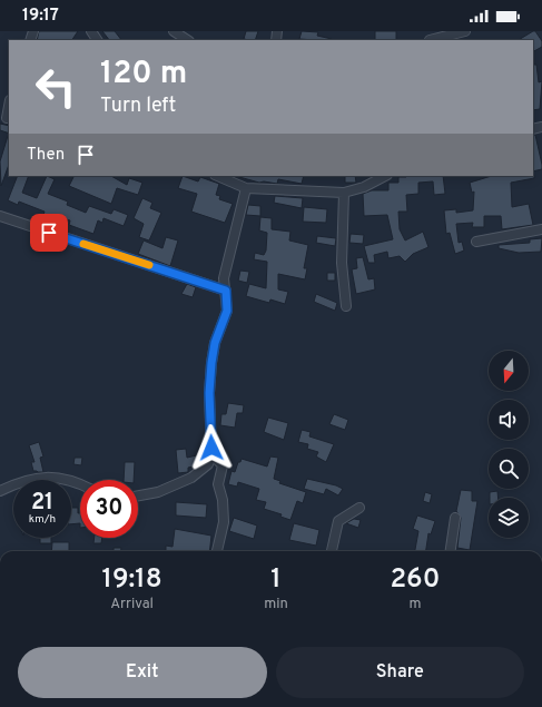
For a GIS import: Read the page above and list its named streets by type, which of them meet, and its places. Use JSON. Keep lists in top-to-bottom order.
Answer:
{
  "north": "bottom",
  "page": {
    "status": "19:17",
    "turn": ["120 m", "Turn left"],
    "then": "Then",
    "speed": "21 km/h",
    "limit": "30",
    "eta": [
      "19:18",
      "Arrival",
      "1",
      "min",
      "260",
      "m"
    ],
    "buttons": ["Exit", "Share"]
  }
}
